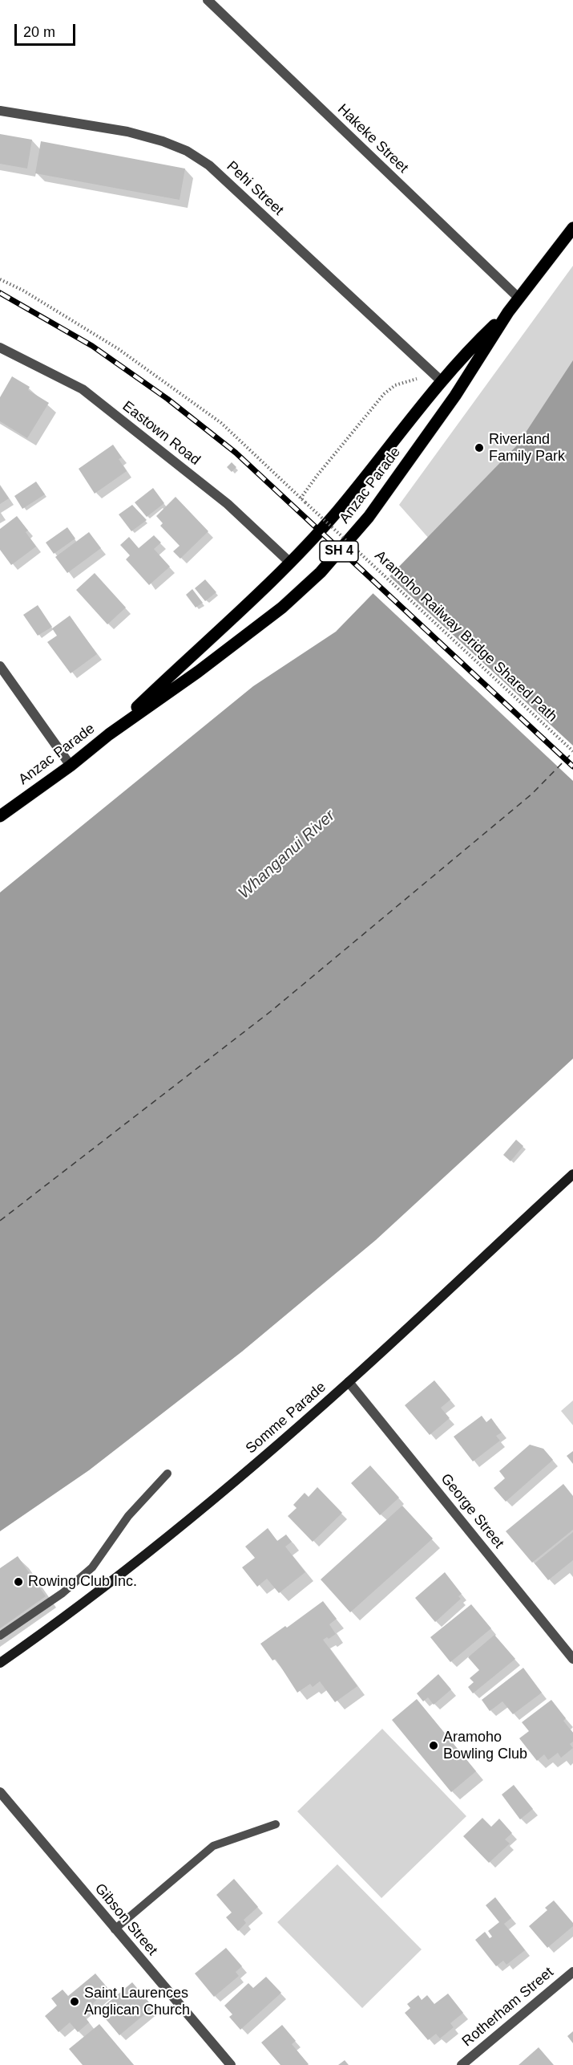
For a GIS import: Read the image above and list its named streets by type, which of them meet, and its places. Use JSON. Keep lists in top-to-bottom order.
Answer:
{
  "streets": {
    "main road": ["Anzac Parade", "SH 4", "Somme Parade"],
    "street": [
      "Hakeke Street",
      "Pehi Street",
      "Eastown Road",
      "George Street",
      "Gibson Street",
      "Rotherham Street"
    ],
    "path": ["Aramoho Railway Bridge Shared Path"]
  },
  "crossings": [
    ["Hakeke Street", "Anzac Parade"],
    ["Pehi Street", "Anzac Parade"],
    ["Eastown Road", "Anzac Parade"],
    ["Somme Parade", "George Street"]
  ],
  "water": ["Whanganui River"],
  "places": [
    "Riverland Family Park",
    "Rowing Club Inc.",
    "Aramoho Bowling Club",
    "Saint Laurences Anglican Church"
  ],
  "scale_bar": "20 m"
}
